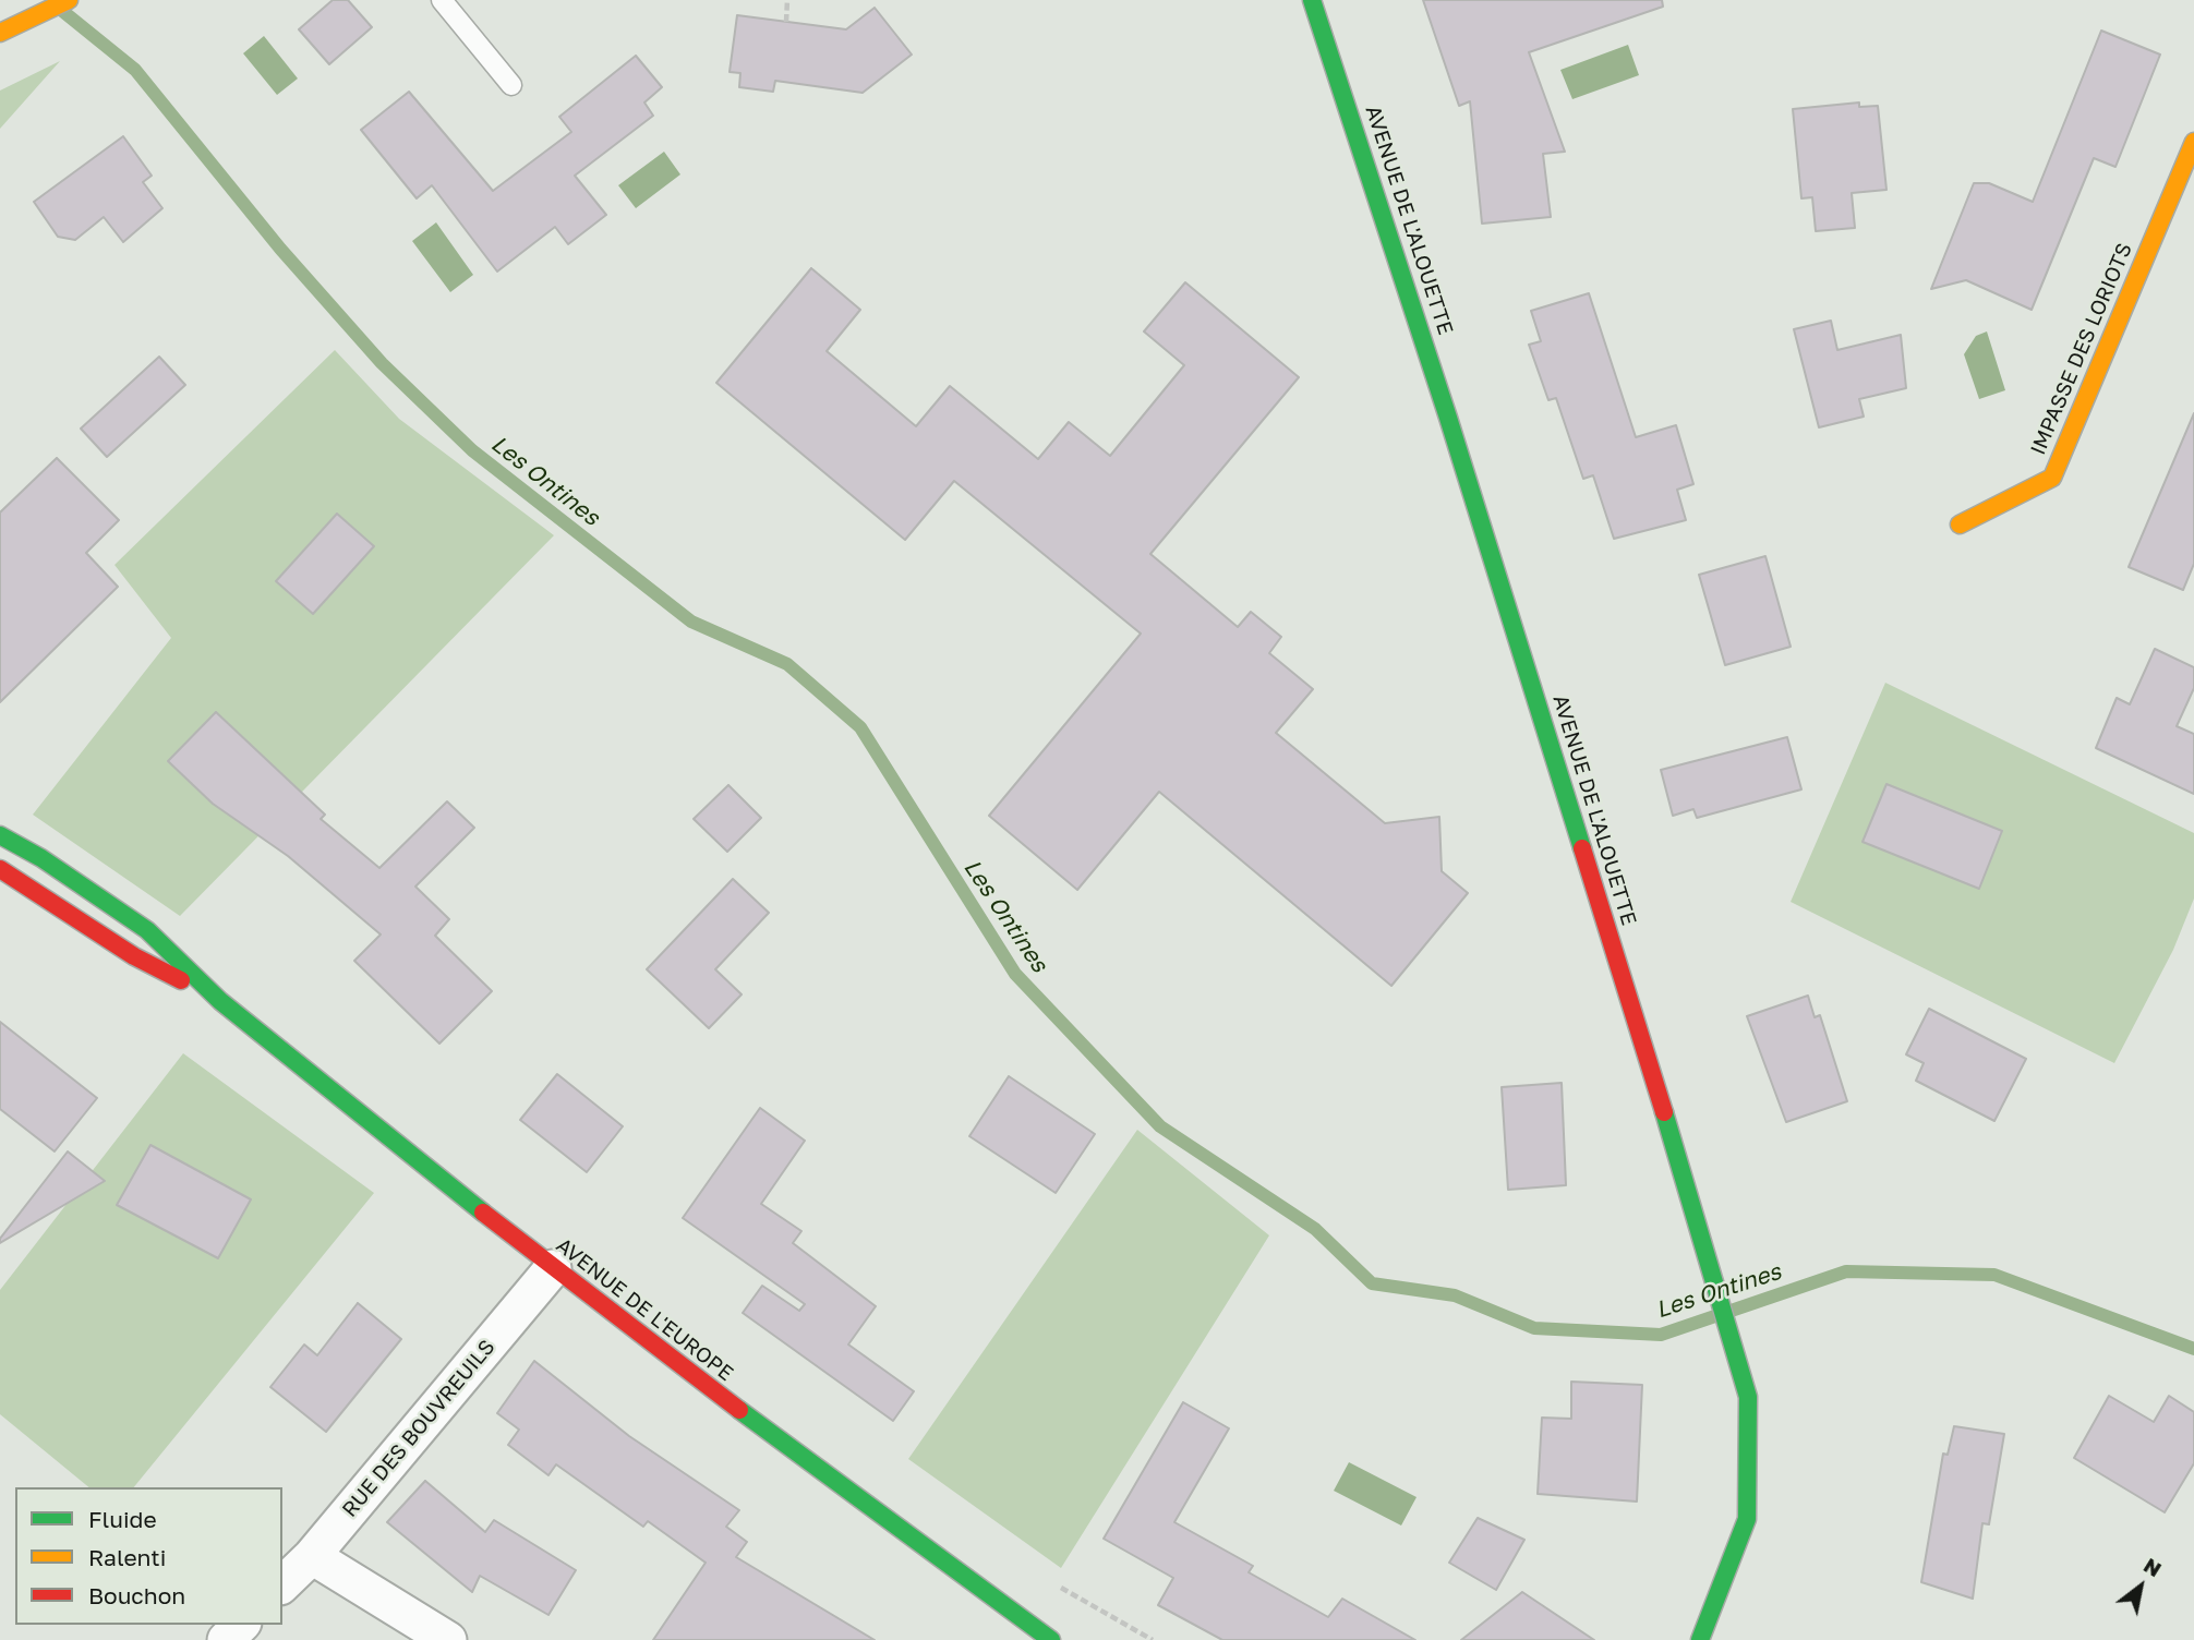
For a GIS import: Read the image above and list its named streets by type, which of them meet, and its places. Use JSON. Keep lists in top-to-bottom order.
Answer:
{
  "streets": {
    "street": [
      "AVENUE DE L'ALOUETTE",
      "IMPASSE DES LORIOTS",
      "AVENUE DE L'EUROPE",
      "RUE DES BOUVREUILS"
    ]
  },
  "crossings": [
    ["AVENUE DE L'EUROPE", "RUE DES BOUVREUILS"]
  ],
  "water": ["Les Ontines"],
  "legend": ["Fluide", "Ralenti", "Bouchon"],
  "north": "top right"
}
